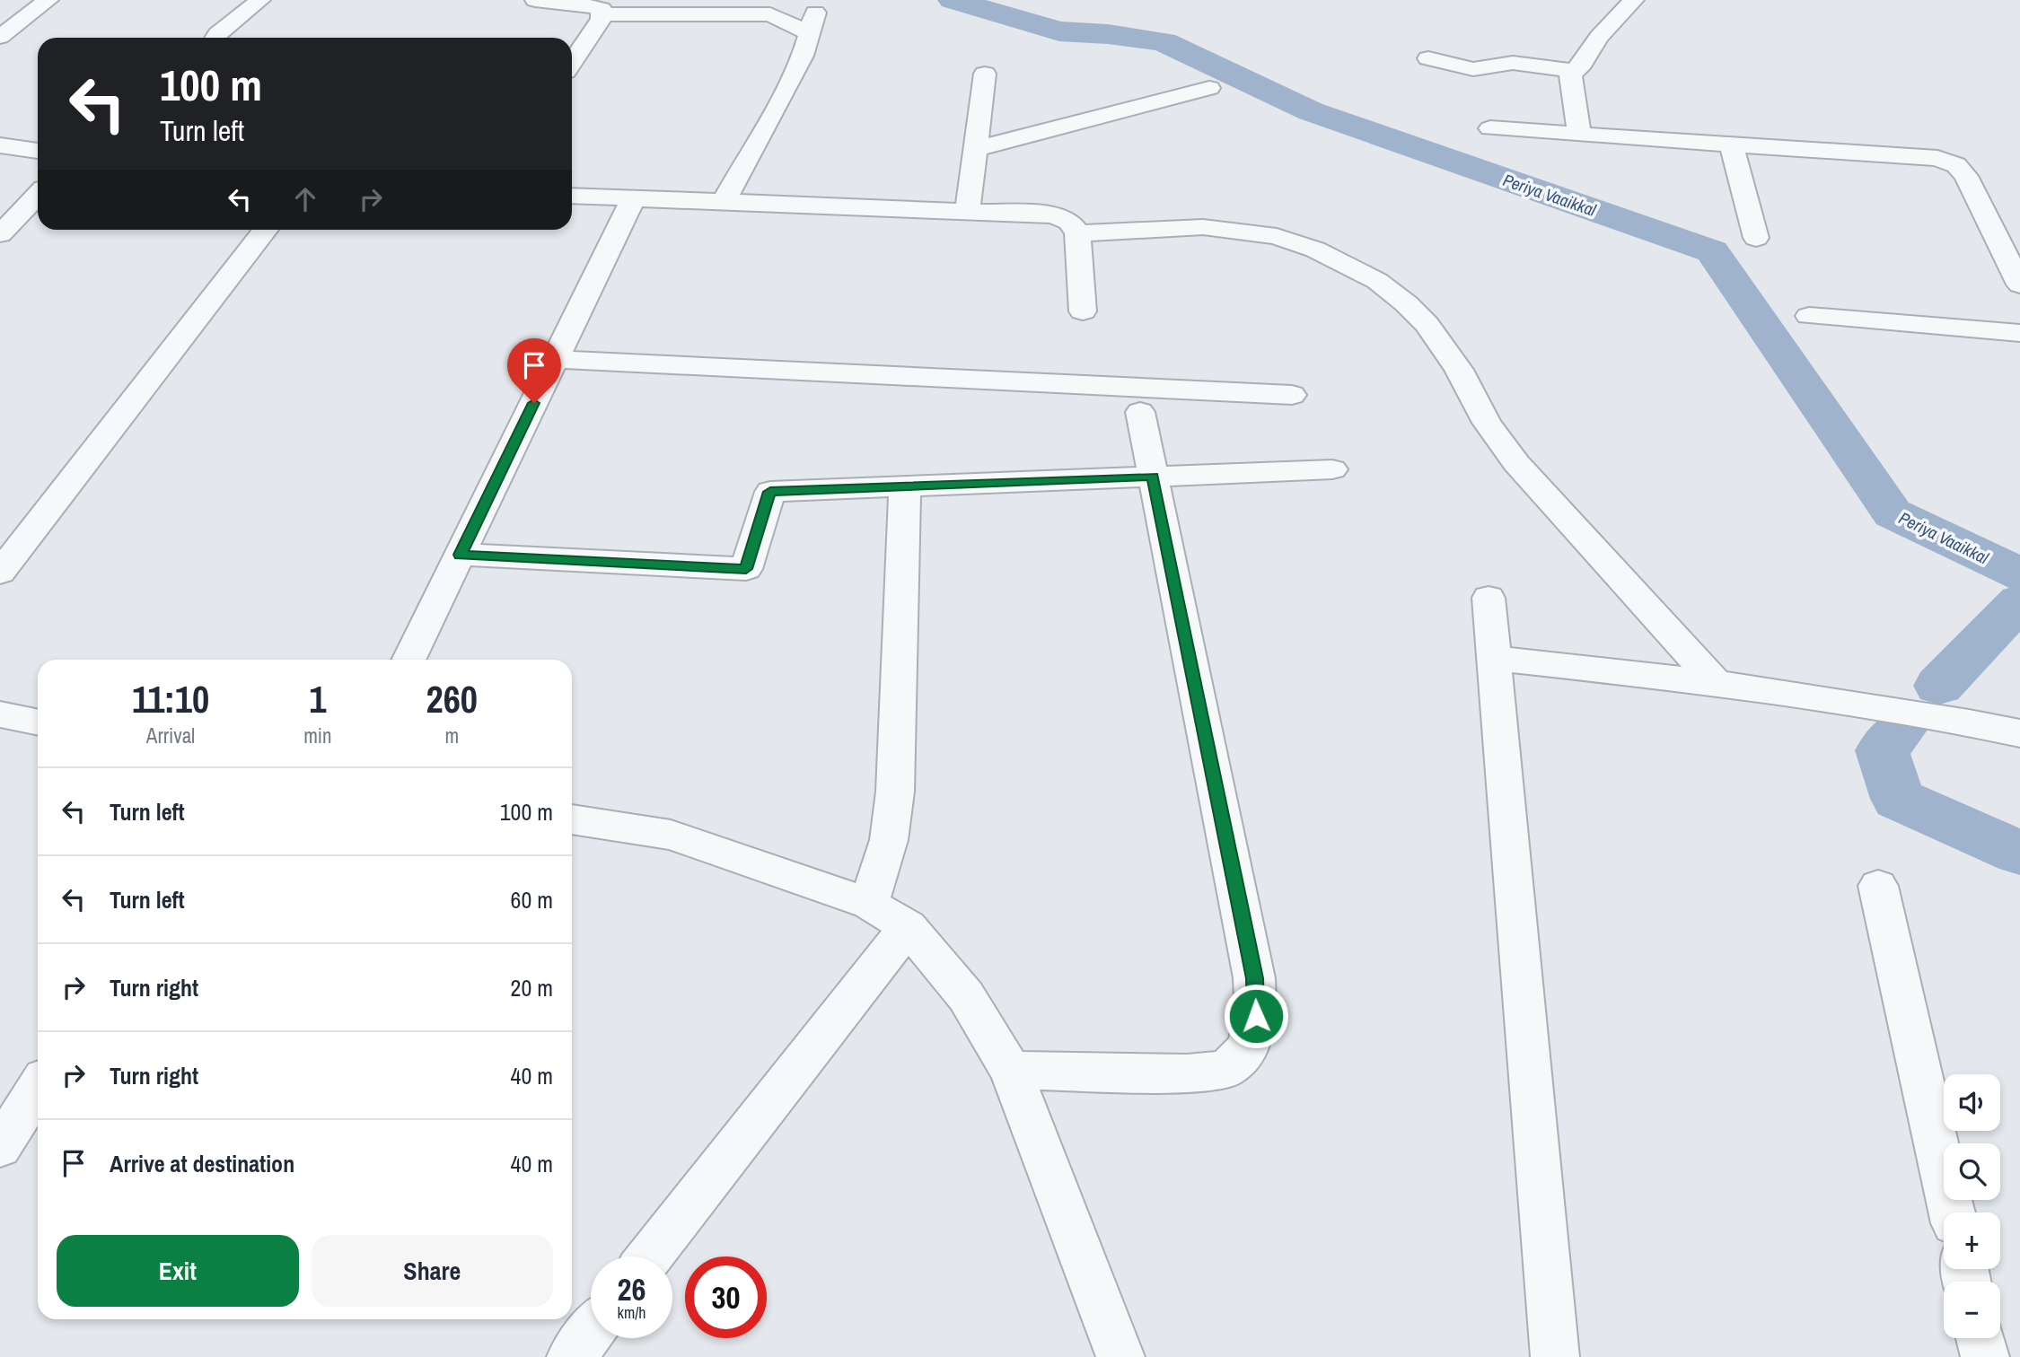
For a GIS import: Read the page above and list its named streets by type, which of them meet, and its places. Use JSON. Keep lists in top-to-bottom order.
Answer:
{
  "water": ["Periya Vaaikkal"],
  "page": {
    "turn": ["100 m", "Turn left"],
    "eta": [
      "11:10",
      "Arrival",
      "1",
      "min",
      "260",
      "m"
    ],
    "list": [
      {
        "name": "Turn left",
        "value": "100 m"
      },
      {
        "name": "Turn left",
        "value": "60 m"
      },
      {
        "name": "Turn right",
        "value": "20 m"
      },
      {
        "name": "Turn right",
        "value": "40 m"
      },
      {
        "name": "Arrive at destination",
        "value": "40 m"
      }
    ],
    "map_buttons": ["+", "−"],
    "buttons": ["Exit", "Share"],
    "speed": "26 km/h",
    "limit": "30"
  }
}
